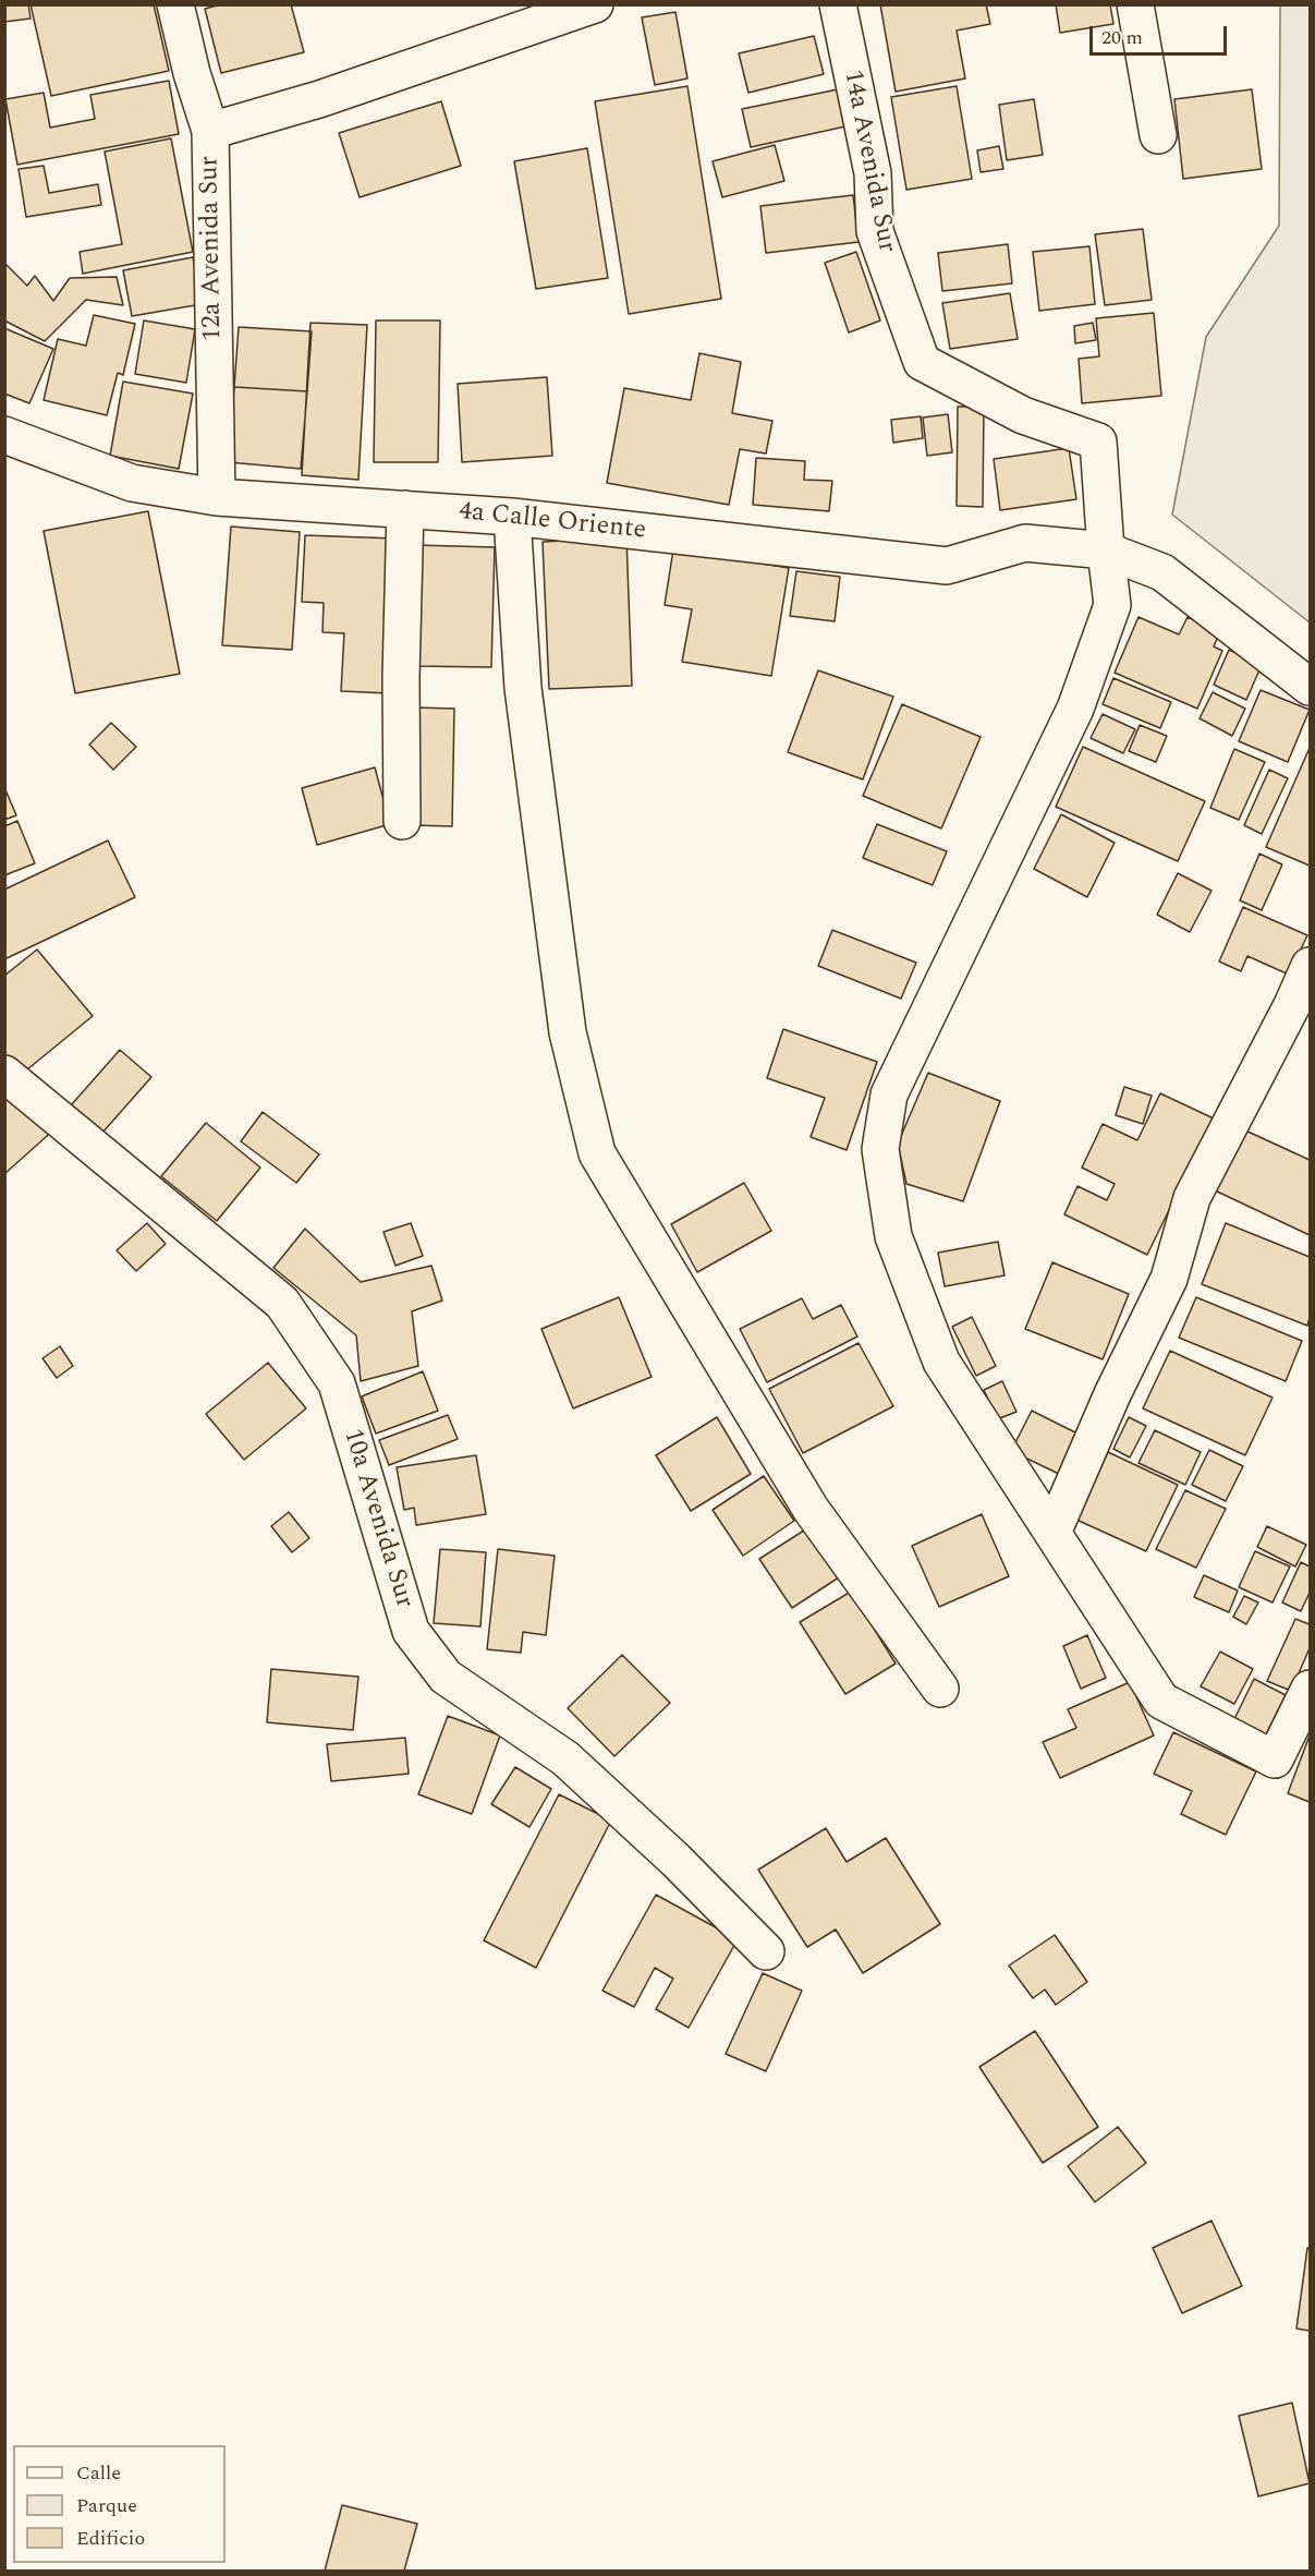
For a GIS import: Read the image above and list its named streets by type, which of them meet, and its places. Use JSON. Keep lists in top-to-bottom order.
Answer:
{
  "streets": {
    "street": [
      "14a Avenida Sur",
      "12a Avenida Sur",
      "4a Calle Oriente",
      "10a Avenida Sur"
    ]
  },
  "crossings": [
    ["14a Avenida Sur", "4a Calle Oriente"],
    ["12a Avenida Sur", "4a Calle Oriente"]
  ],
  "legend": ["Calle", "Parque", "Edificio"],
  "scale_bar": "20 m"
}
